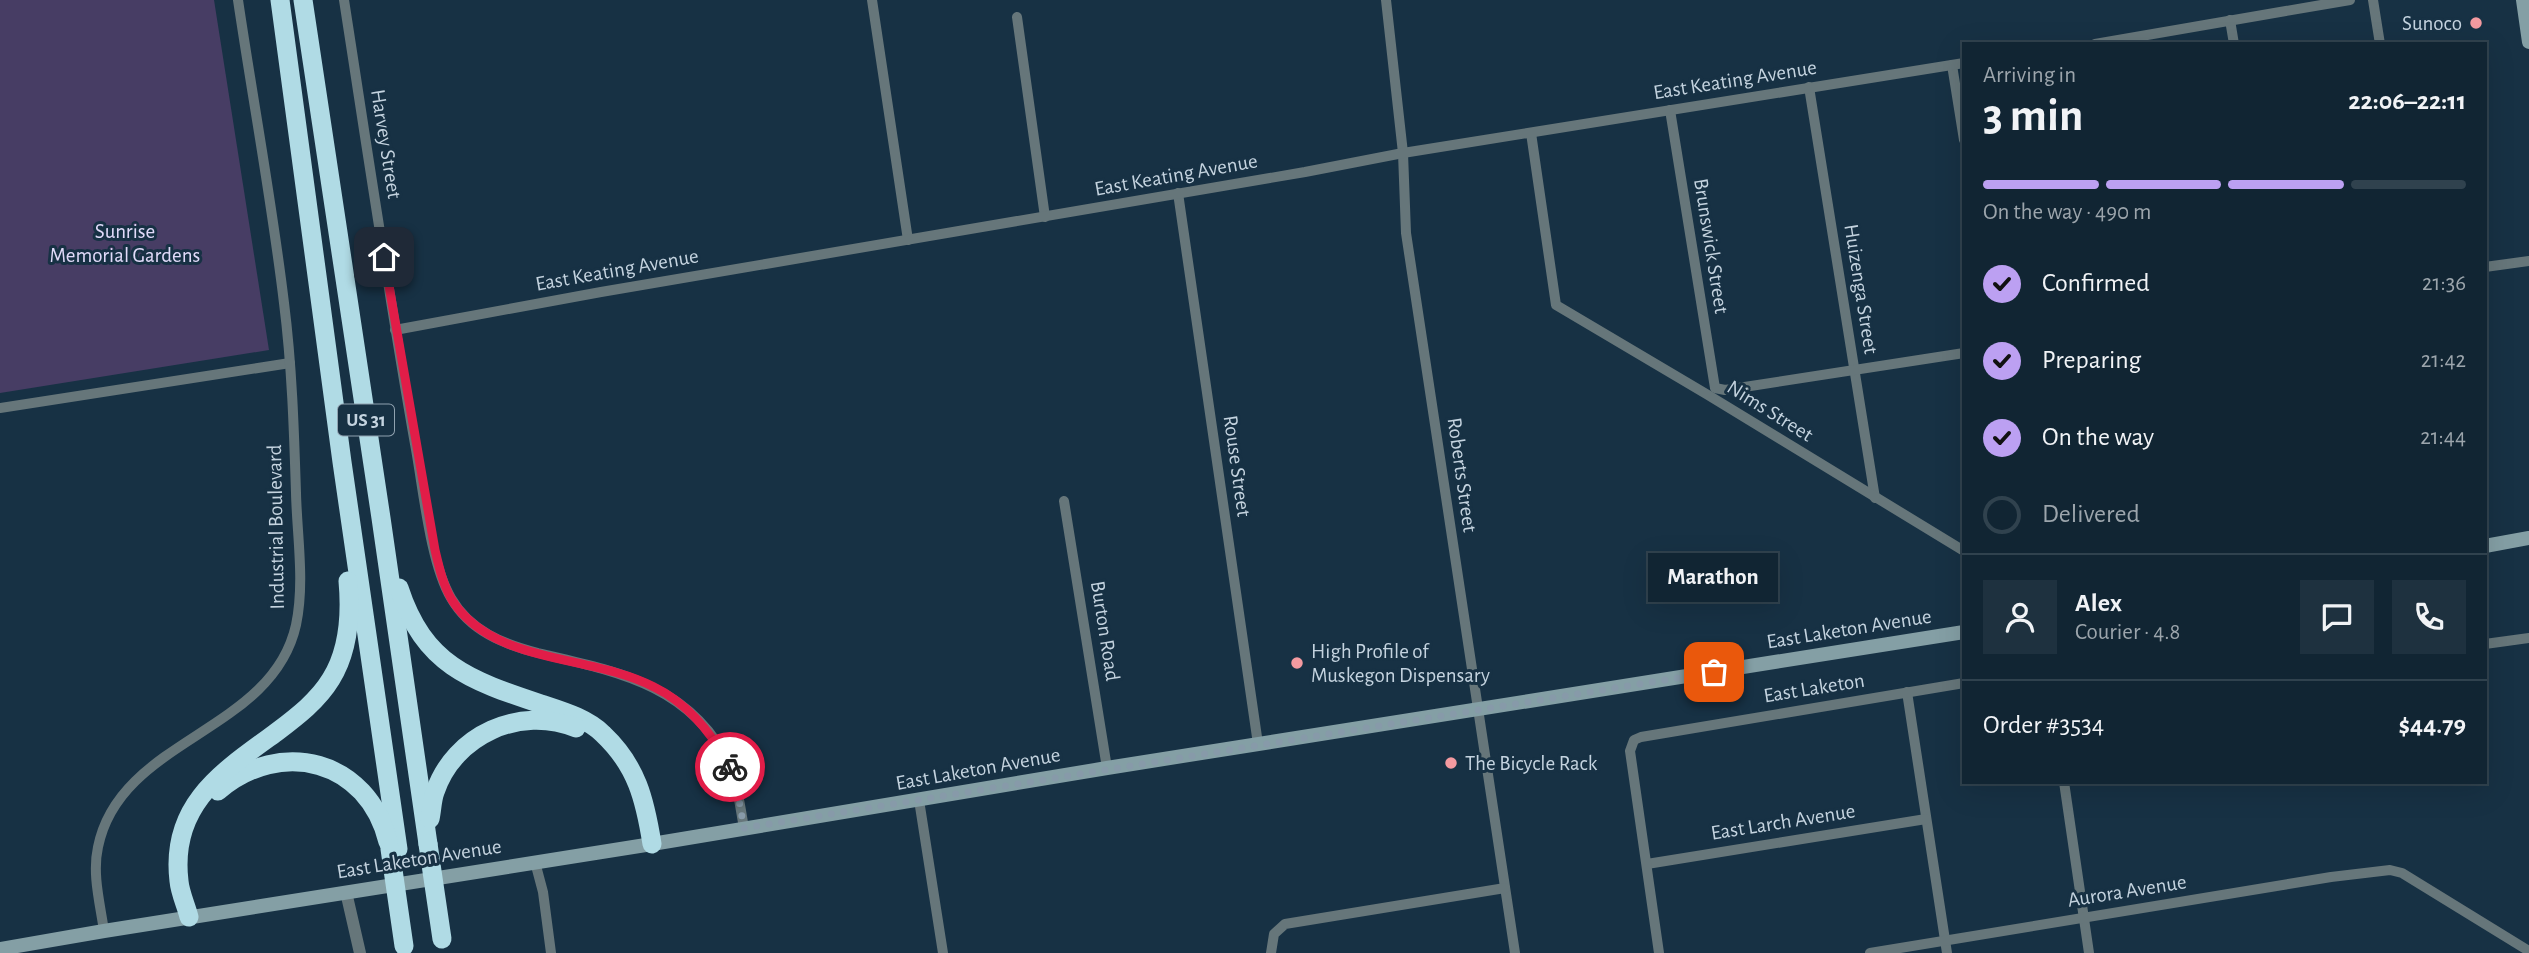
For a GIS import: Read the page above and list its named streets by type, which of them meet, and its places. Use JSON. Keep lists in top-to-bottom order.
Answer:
{
  "streets": {
    "highway": ["US 31"],
    "main road": ["East Laketon Avenue"],
    "street": [
      "East Keating Avenue",
      "Harvey Street",
      "Brunswick Street",
      "Huizenga Street",
      "Nims Street",
      "Rouse Street",
      "Roberts Street",
      "Industrial Boulevard",
      "Burton Road",
      "East Laketon",
      "East Larch Avenue",
      "Aurora Avenue"
    ]
  },
  "crossings": [
    ["East Keating Avenue", "Harvey Street"],
    ["East Keating Avenue", "Brunswick Street"],
    ["East Keating Avenue", "Huizenga Street"],
    ["East Keating Avenue", "Nims Street"],
    ["East Keating Avenue", "Rouse Street"],
    ["East Keating Avenue", "Roberts Street"],
    ["Harvey Street", "East Laketon Avenue"],
    ["Brunswick Street", "Huizenga Street"],
    ["Huizenga Street", "Nims Street"],
    ["Rouse Street", "East Laketon Avenue"],
    ["Roberts Street", "East Laketon Avenue"],
    ["Industrial Boulevard", "East Laketon Avenue"],
    ["East Laketon Avenue", "Burton Road"],
    ["East Laketon", "East Larch Avenue"]
  ],
  "parks": ["Sunrise Memorial Gardens"],
  "places": [
    "Sunoco",
    "High Profile of Muskegon Dispensary",
    "Marathon",
    "The Bicycle Rack"
  ],
  "page": {
    "heading": ["3 min", "Arriving in", "22:06–22:11"],
    "panel": [
      "Alex",
      "Courier · 4.8",
      "Order #3534",
      "$44.79"
    ],
    "bar": "On the way · 490 m",
    "list": [
      ["Confirmed", "21:36"],
      ["Preparing", "21:42"],
      ["On the way", "21:44"],
      "Delivered"
    ],
    "bubble": "Marathon"
  }
}
